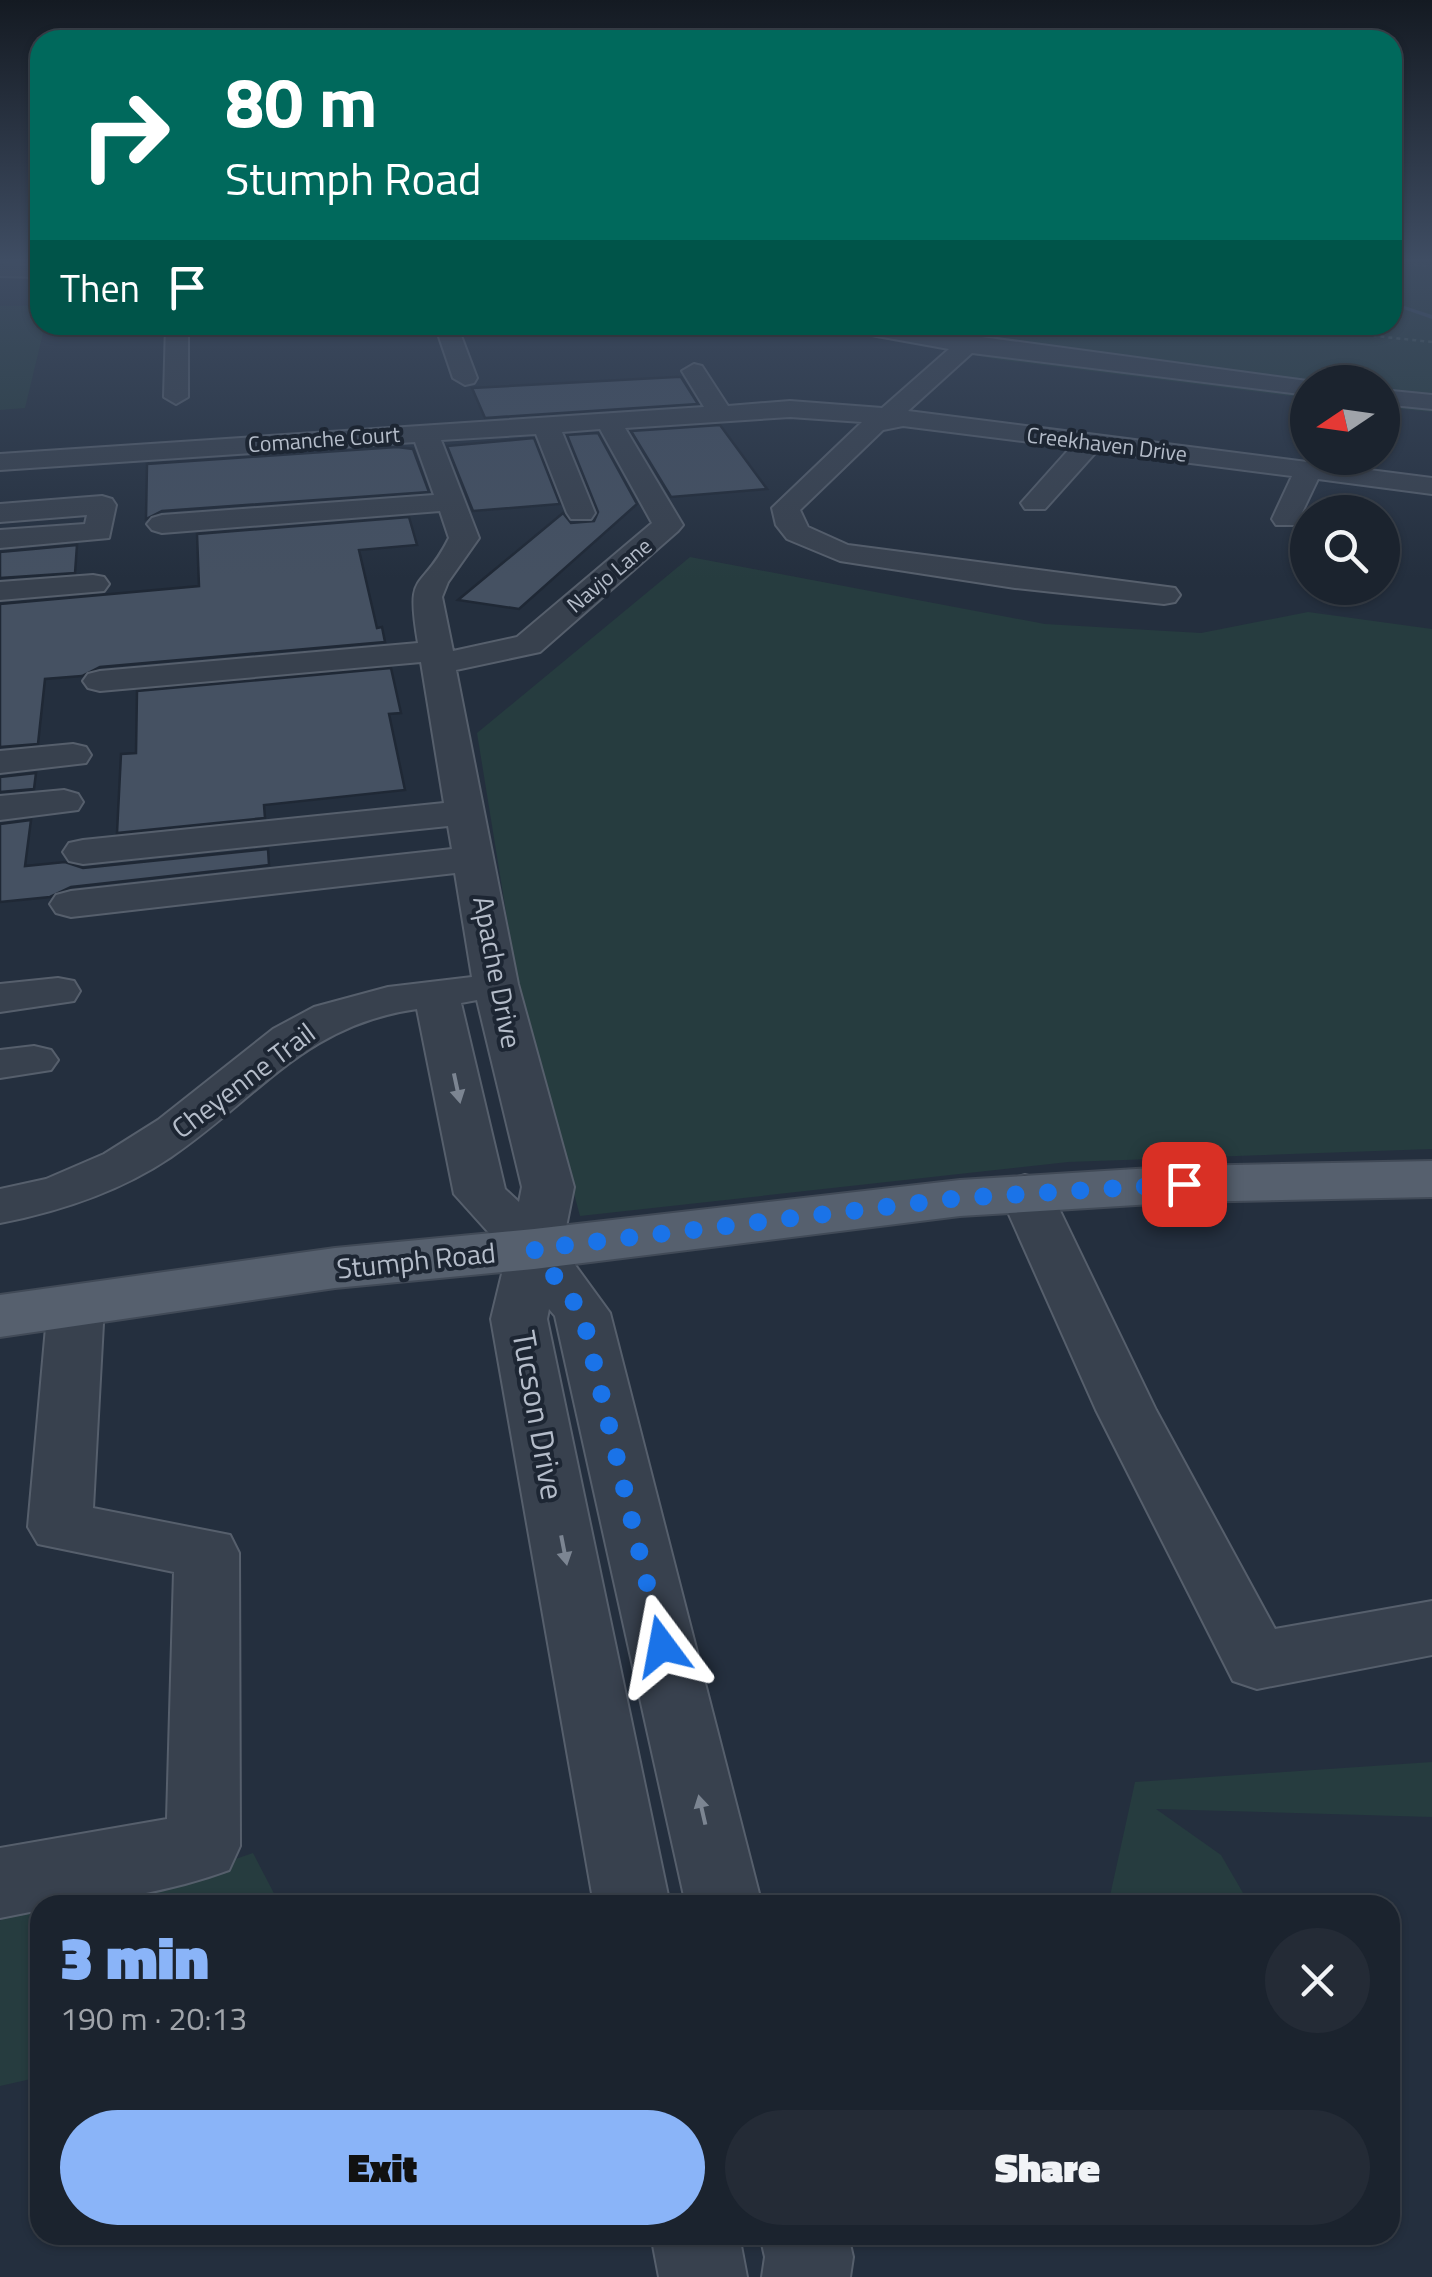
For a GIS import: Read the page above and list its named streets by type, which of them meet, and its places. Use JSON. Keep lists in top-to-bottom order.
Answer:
{
  "streets": {
    "main road": ["Stumph Road"],
    "street": [
      "Comanche Court",
      "Creekhaven Drive",
      "Navjo Lane",
      "Apache Drive",
      "Cheyenne Trail",
      "Tucson Drive"
    ]
  },
  "crossings": [
    ["Comanche Court", "Creekhaven Drive"],
    ["Comanche Court", "Navjo Lane"],
    ["Comanche Court", "Apache Drive"],
    ["Navjo Lane", "Apache Drive"],
    ["Apache Drive", "Cheyenne Trail"],
    ["Apache Drive", "Stumph Road"],
    ["Apache Drive", "Tucson Drive"],
    ["Stumph Road", "Tucson Drive"]
  ],
  "north": "left",
  "page": {
    "turn": ["80 m", "Stumph Road"],
    "then": "Then",
    "heading": ["3 min", "190 m · 20:13"],
    "buttons": ["Exit", "Share"]
  }
}
